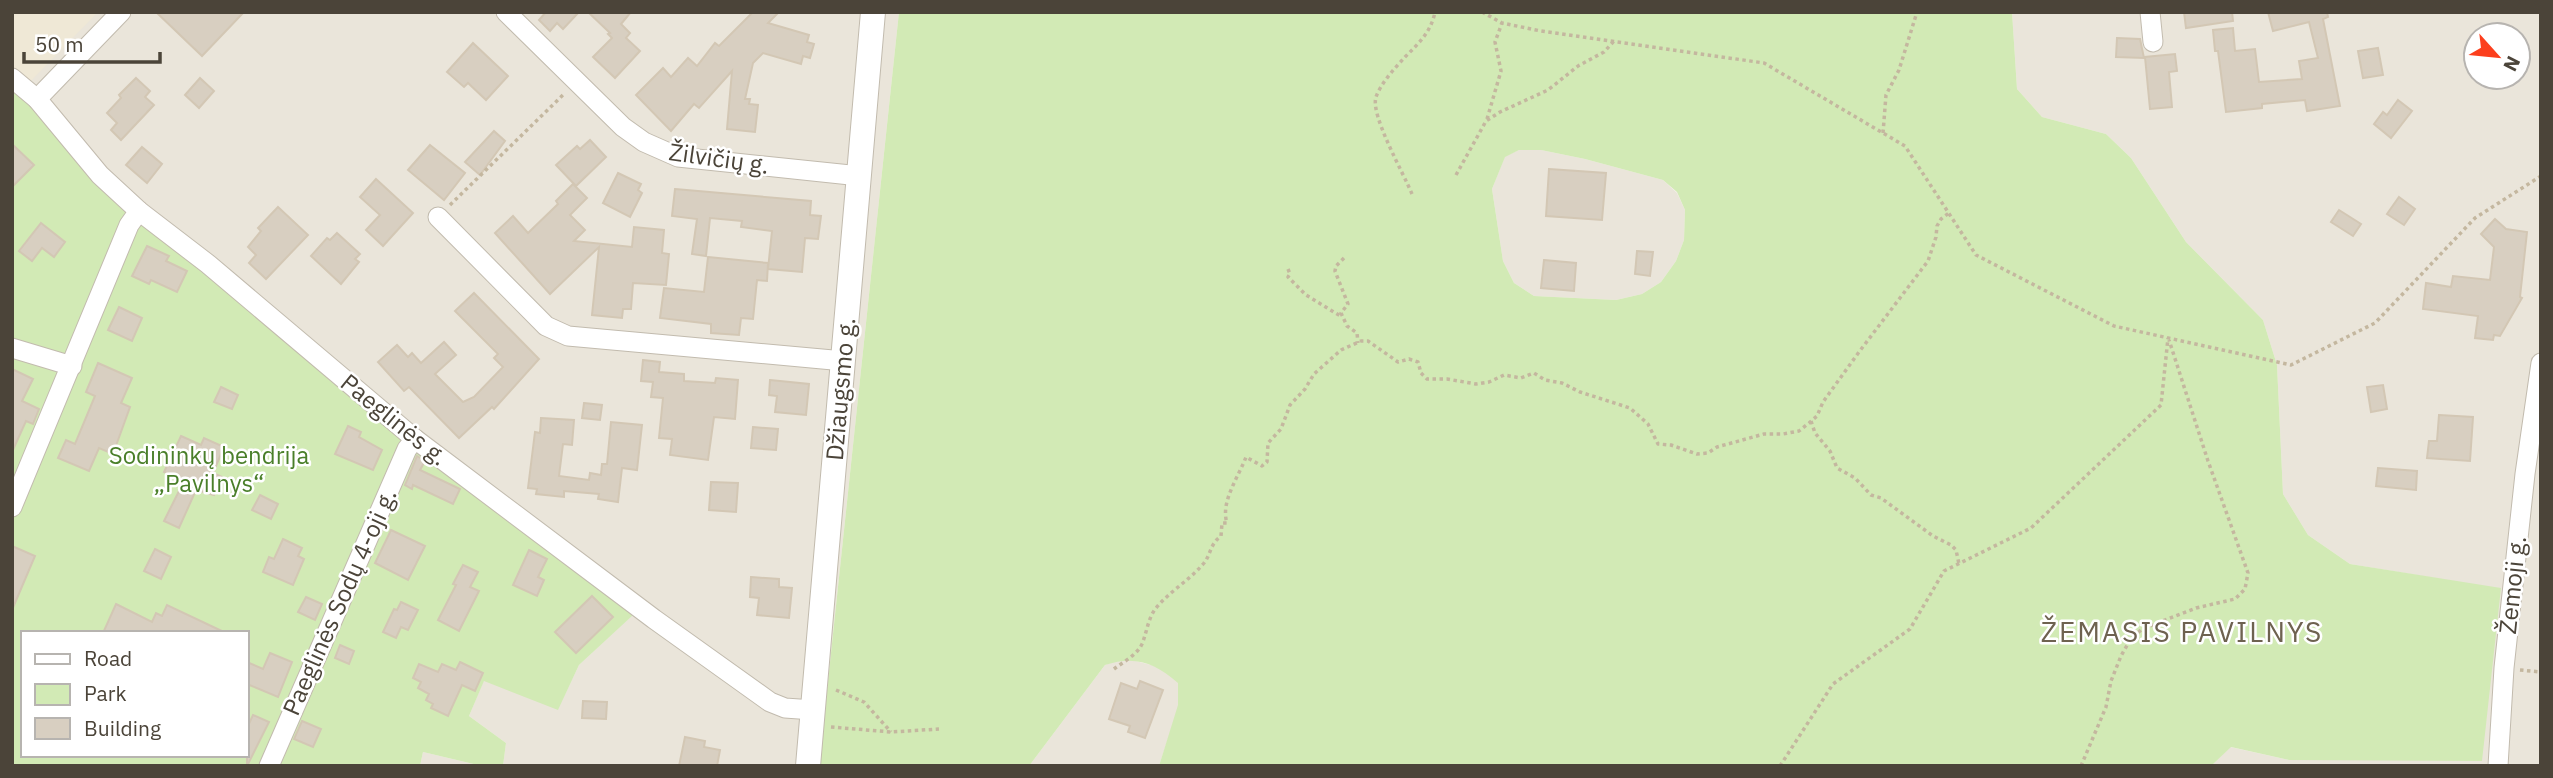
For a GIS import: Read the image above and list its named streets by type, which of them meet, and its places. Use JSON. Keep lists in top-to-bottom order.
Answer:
{
  "streets": {
    "street": [
      "Žilvičių g.",
      "Džiaugsmo g.",
      "Paeglinės g.",
      "Žemoji g.",
      "Paeglinės Sodų 4-oji g."
    ]
  },
  "crossings": [
    ["Žilvičių g.", "Džiaugsmo g."],
    ["Džiaugsmo g.", "Paeglinės g."],
    ["Paeglinės g.", "Paeglinės Sodų 4-oji g."]
  ],
  "districts": ["ŽEMASIS PAVILNYS"],
  "parks": ["Sodininkų bendrija „Pavilnys“"],
  "legend": ["Road", "Park", "Building"],
  "scale_bar": "50 m",
  "north": "bottom right"
}
